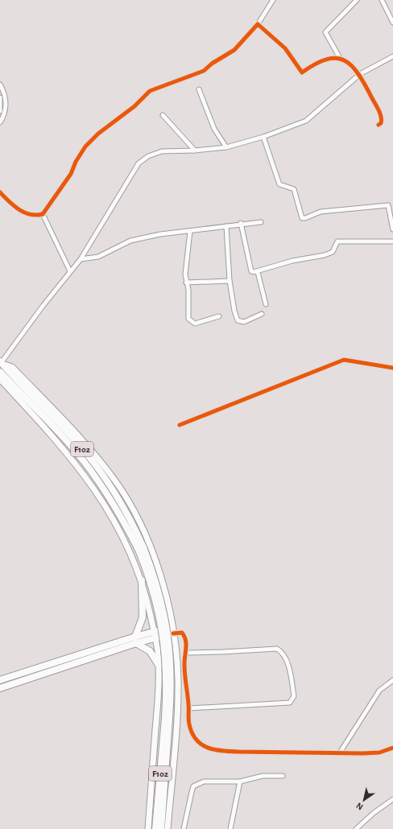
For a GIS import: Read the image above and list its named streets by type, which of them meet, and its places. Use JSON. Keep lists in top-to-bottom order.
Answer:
{
  "streets": {
    "highway": ["F102"]
  },
  "north": "bottom left"
}
